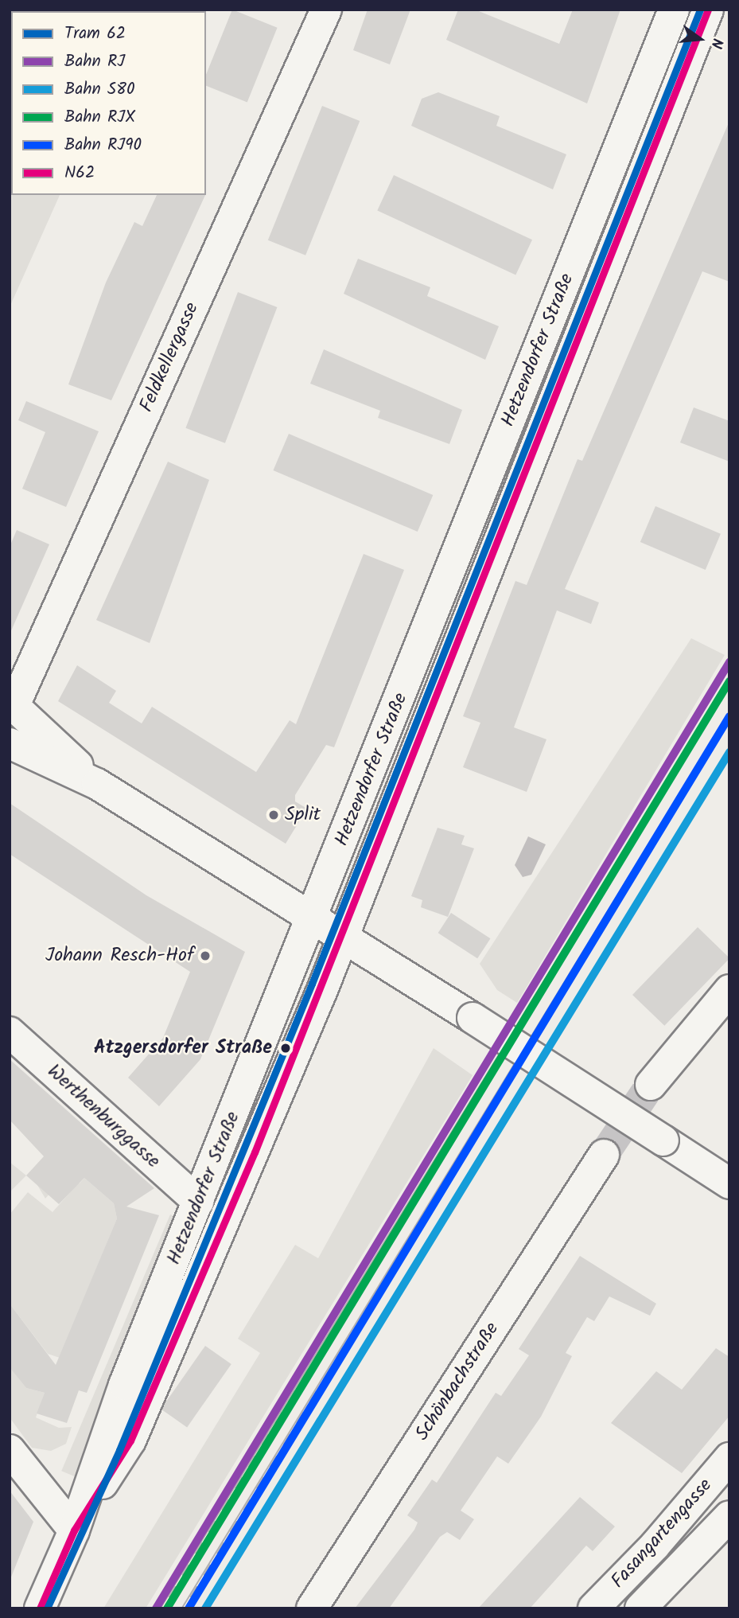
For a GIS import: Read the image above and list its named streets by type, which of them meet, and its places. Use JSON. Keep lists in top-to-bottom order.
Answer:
{
  "streets": {
    "main road": [
      "Hetzendorfer Straße",
      "Feldkellergasse",
      "Werthenburggasse",
      "Schönbachstraße",
      "Fasangartengasse"
    ]
  },
  "crossings": [
    ["Hetzendorfer Straße", "Werthenburggasse"]
  ],
  "places": ["Split", "Johann Resch-Hof", "Atzgersdorfer Straße"],
  "lines": [
    "tram line 62",
    "transit line N62",
    "rail line RJ",
    "rail line RJX",
    "rail line RJ90",
    "rail line S80"
  ],
  "legend": [
    "Tram 62",
    "Bahn RJ",
    "Bahn S80",
    "Bahn RJX",
    "Bahn RJ90",
    "N62"
  ],
  "north": "right"
}
